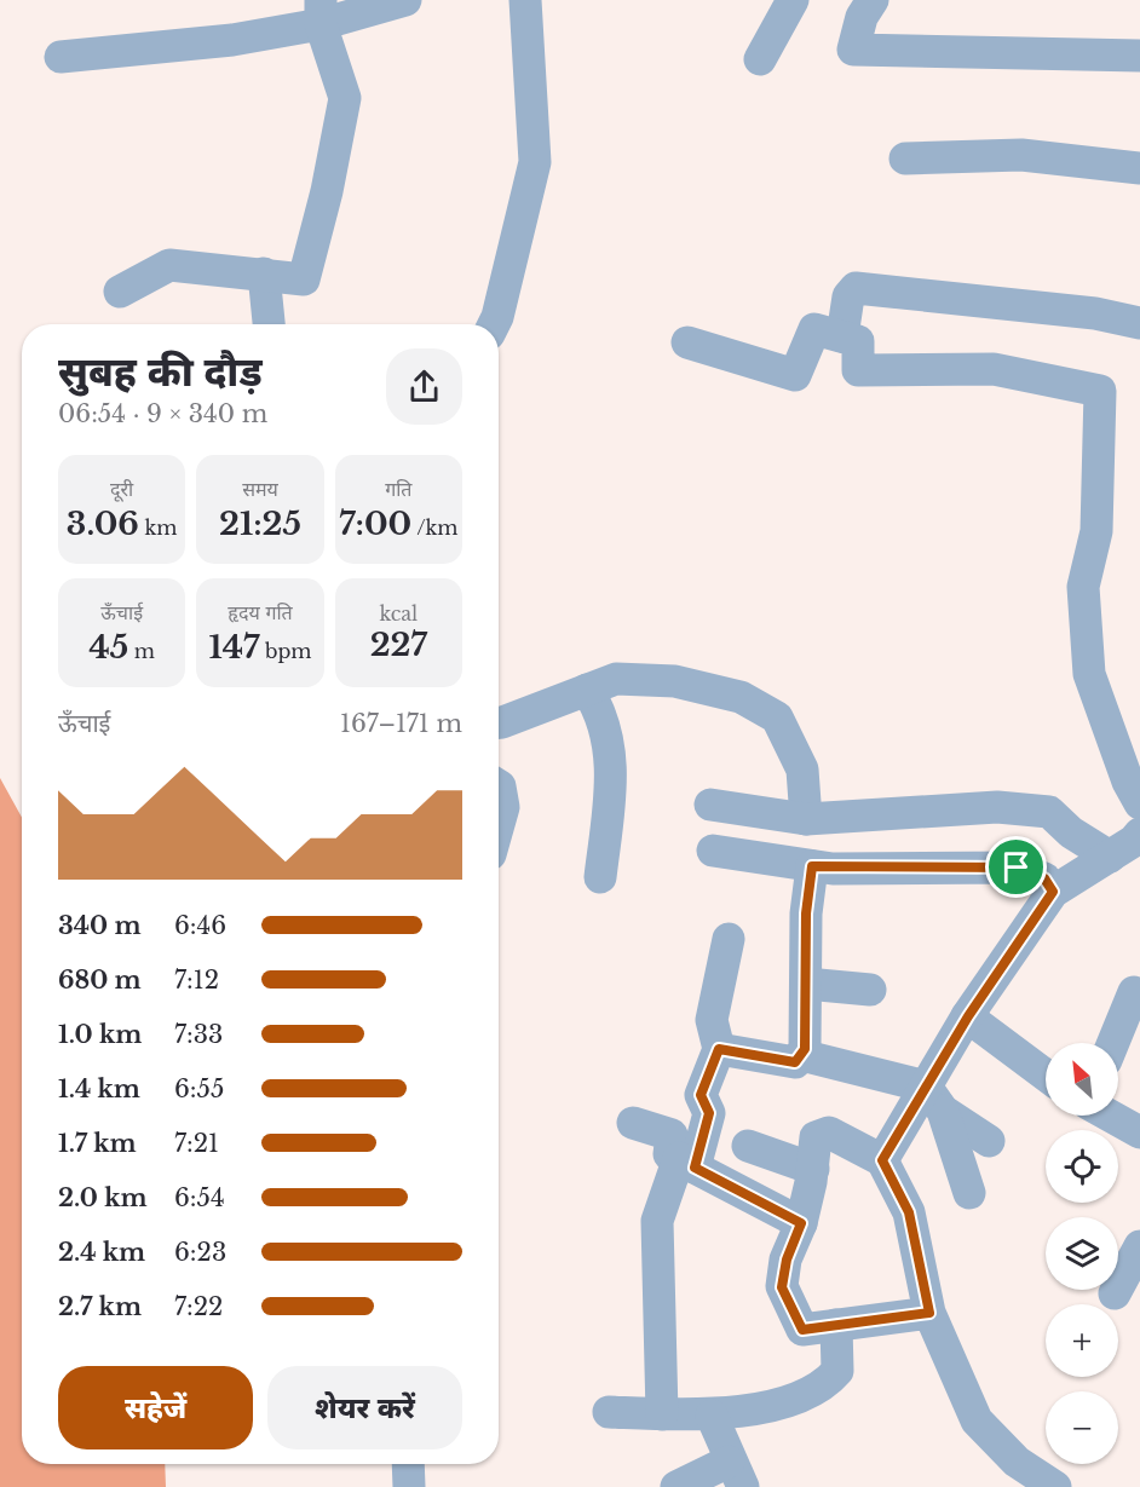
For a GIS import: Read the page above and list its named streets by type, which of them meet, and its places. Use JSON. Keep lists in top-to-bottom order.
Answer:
{
  "north": "top left",
  "page": {
    "heading": ["सुबह की दौड़", "06:54 · 9 × 340 m"],
    "stats": [
      ["दूरी", "3.06 km"],
      ["समय", "21:25"],
      ["गति", "7:00 /km"],
      ["ऊँचाई", "45 m"],
      ["हृदय गति", "147 bpm"],
      ["kcal", "227"]
    ],
    "chart": ["ऊँचाई", "167–171 m"],
    "list": [
      {
        "name": "340 m",
        "note": "6:46"
      },
      {
        "name": "680 m",
        "note": "7:12"
      },
      {
        "name": "1.0 km",
        "note": "7:33"
      },
      {
        "name": "1.4 km",
        "note": "6:55"
      },
      {
        "name": "1.7 km",
        "note": "7:21"
      },
      {
        "name": "2.0 km",
        "note": "6:54"
      },
      {
        "name": "2.4 km",
        "note": "6:23"
      },
      {
        "name": "2.7 km",
        "note": "7:22"
      }
    ],
    "map_buttons": ["+", "−"],
    "buttons": ["सहेजें", "शेयर करें"]
  }
}
